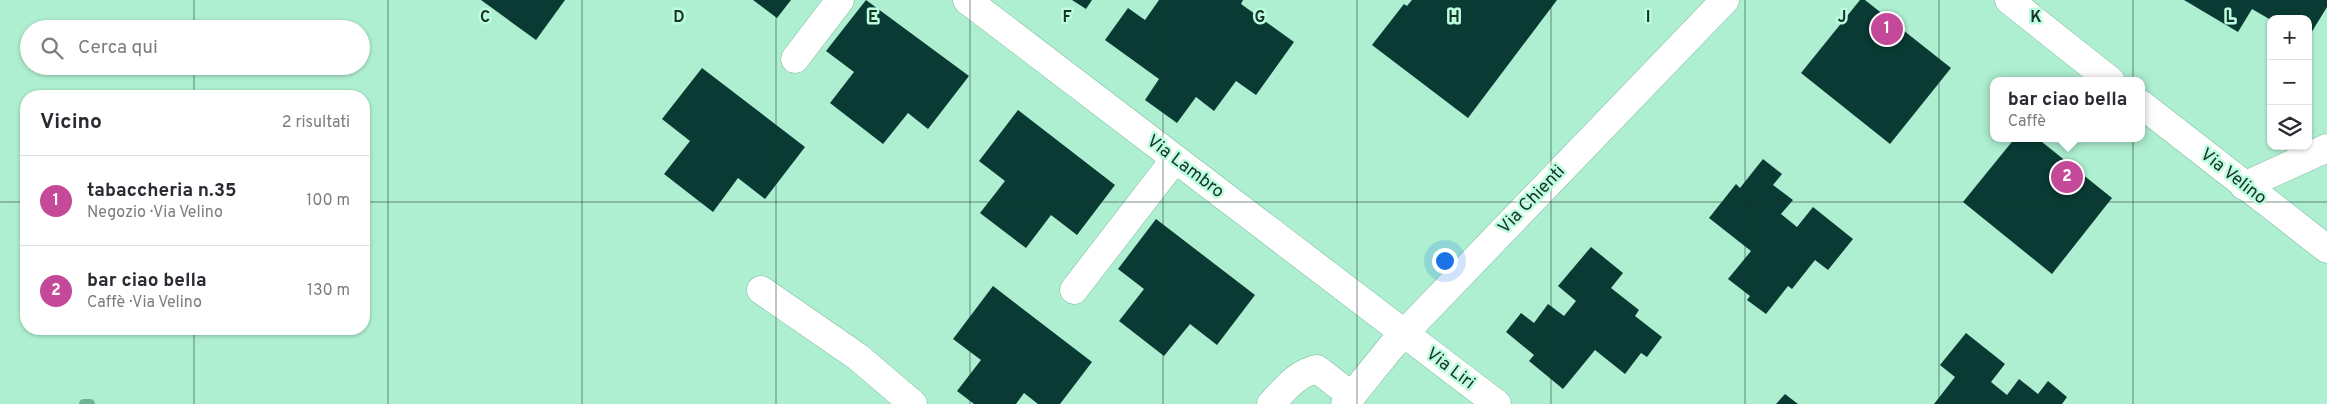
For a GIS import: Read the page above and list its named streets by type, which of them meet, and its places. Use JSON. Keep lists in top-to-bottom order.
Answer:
{
  "streets": {
    "street": [
      "Via Lambro",
      "Via Velino",
      "Via Chienti",
      "Via Liri"
    ]
  },
  "crossings": [
    ["Via Lambro", "Via Chienti"],
    ["Via Lambro", "Via Liri"],
    ["Via Chienti", "Via Liri"]
  ],
  "page": {
    "pins": ["1", "2"],
    "map_buttons": ["+", "−"],
    "search": "Cerca qui",
    "popup": ["bar ciao bella", "Caffè"],
    "heading": ["Vicino", "2 risultati"],
    "list": [
      {
        "mark": "1",
        "name": "tabaccheria n.35",
        "note": "Negozio · Via Velino",
        "value": "100 m"
      },
      {
        "mark": "2",
        "name": "bar ciao bella",
        "note": "Caffè · Via Velino",
        "value": "130 m"
      }
    ]
  },
  "grid": {
    "columns": [
      "C",
      "D",
      "E",
      "F",
      "G",
      "H",
      "I",
      "J",
      "K",
      "L"
    ]
  }
}
